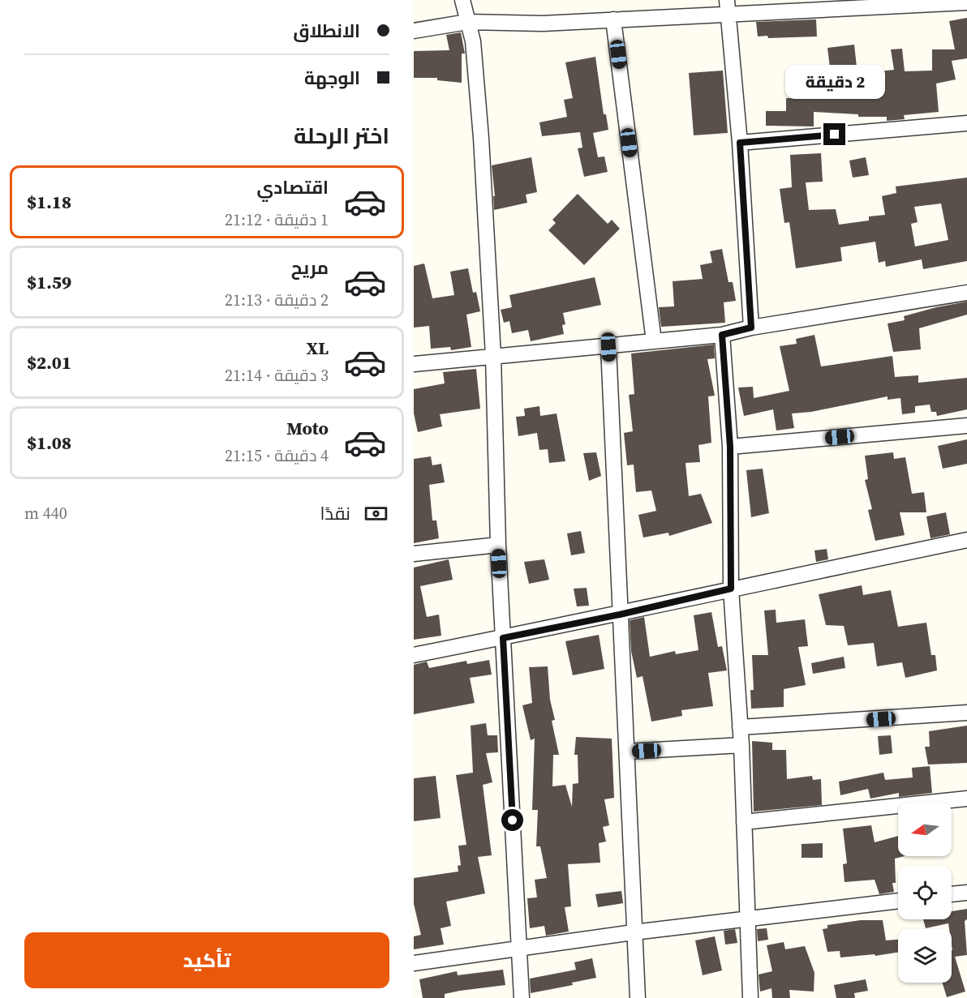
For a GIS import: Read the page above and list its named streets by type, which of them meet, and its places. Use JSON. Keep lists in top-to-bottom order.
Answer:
{
  "north": "left",
  "page": {
    "banner": ["الانطلاق", "الوجهة"],
    "bubble": "2 دقيقة",
    "heading": "اختر الرحلة",
    "list": [
      {
        "name": "اقتصادي",
        "note": "1 دقيقة · 21:12",
        "value": "$1.18"
      },
      {
        "name": "مريح",
        "note": "2 دقيقة · 21:13",
        "value": "$1.59"
      },
      {
        "name": "XL",
        "note": "3 دقيقة · 21:14",
        "value": "$2.01"
      },
      {
        "name": "Moto",
        "note": "4 دقيقة · 21:15",
        "value": "$1.08"
      }
    ],
    "pay": ["نقدًا", "440 m"],
    "buttons": "تأكيد"
  }
}
